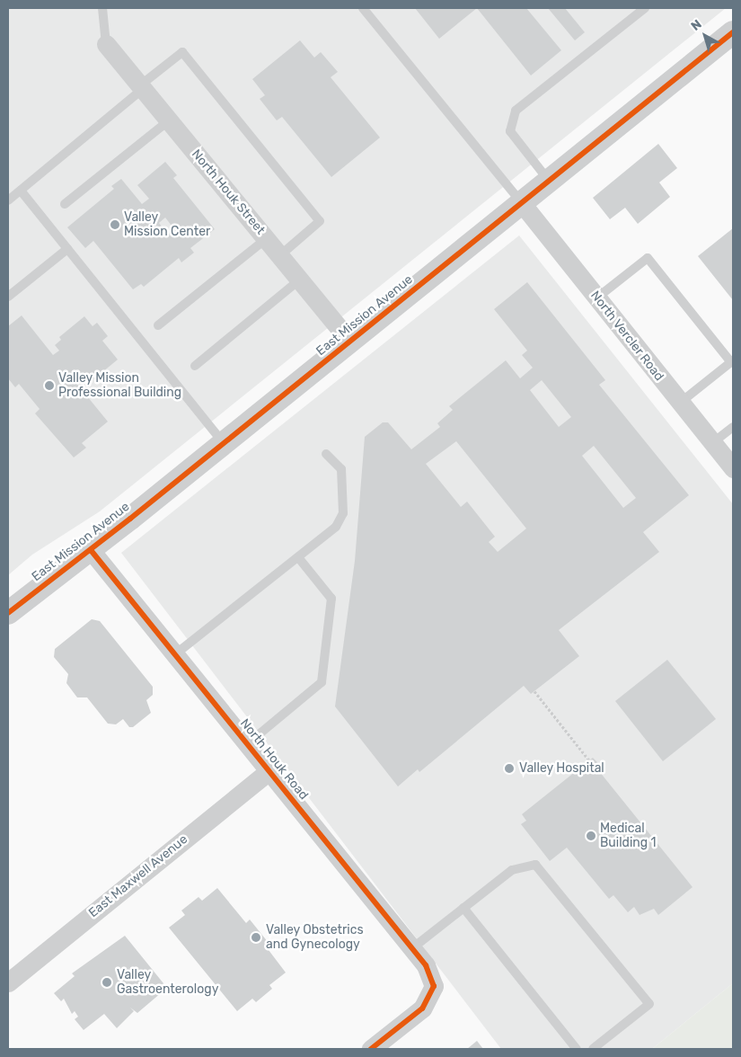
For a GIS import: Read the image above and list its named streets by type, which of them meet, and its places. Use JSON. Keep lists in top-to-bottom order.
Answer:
{
  "streets": {
    "street": [
      "North Houk Street",
      "East Mission Avenue",
      "North Vercler Road",
      "North Houk Road",
      "East Maxwell Avenue"
    ]
  },
  "crossings": [
    ["North Houk Street", "East Mission Avenue"],
    ["East Mission Avenue", "North Vercler Road"],
    ["East Mission Avenue", "North Houk Road"],
    ["North Houk Road", "East Maxwell Avenue"]
  ],
  "places": [
    "Valley Mission Center",
    "Valley Mission Professional Building",
    "Valley Hospital",
    "Medical Building 1",
    "Valley Obstetrics and Gynecology",
    "Valley Gastroenterology"
  ],
  "north": "top left"
}
